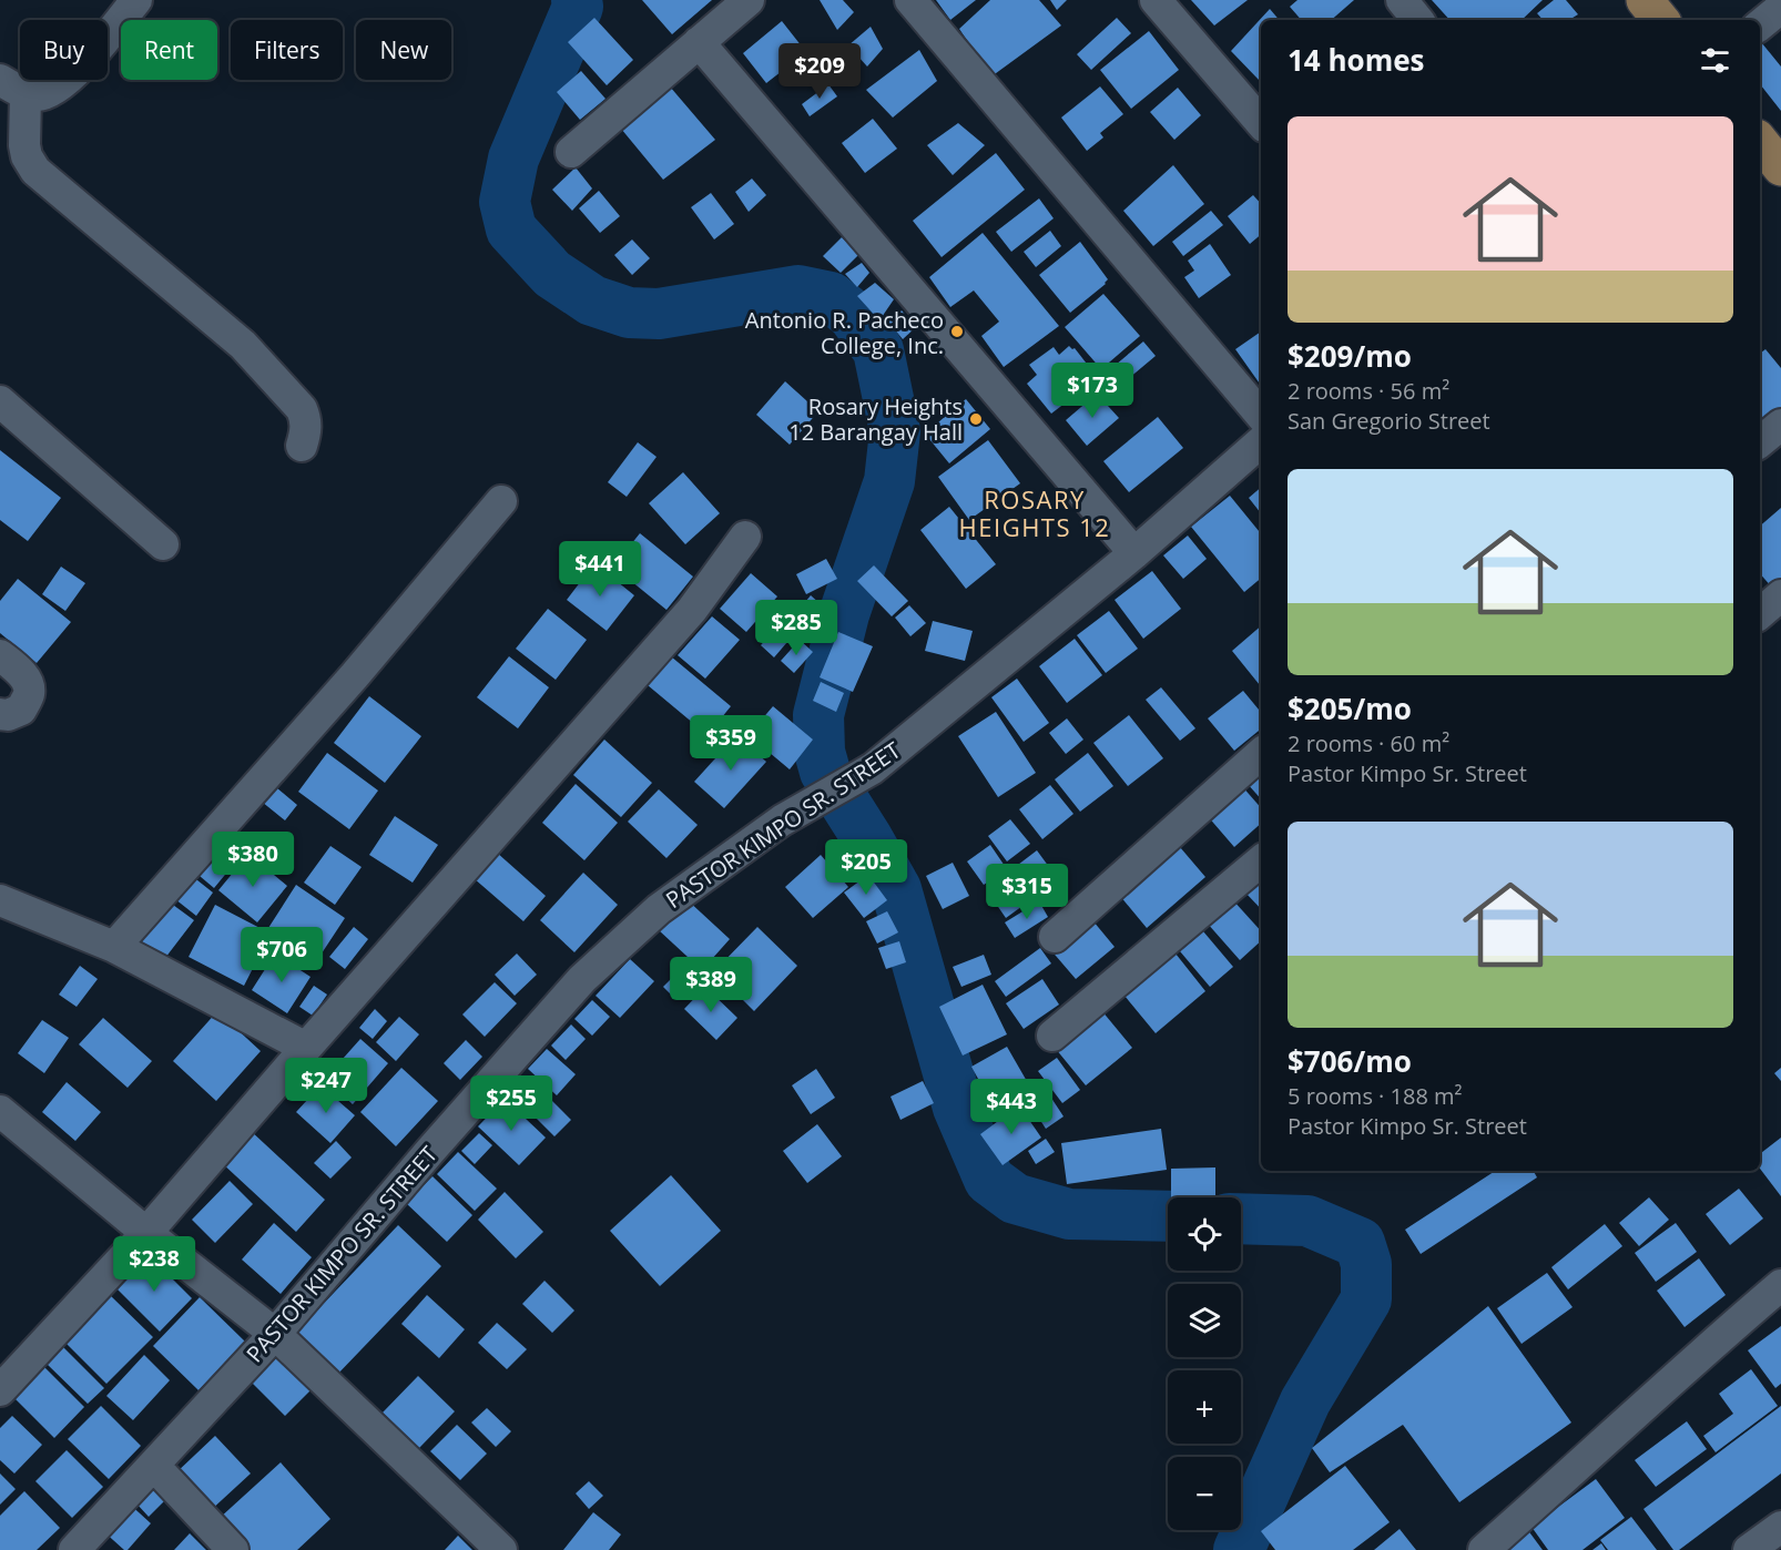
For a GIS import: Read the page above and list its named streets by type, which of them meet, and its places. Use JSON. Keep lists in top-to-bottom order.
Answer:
{
  "streets": {
    "street": ["PASTOR KIMPO SR. STREET"]
  },
  "districts": ["ROSARY HEIGHTS 12"],
  "places": ["Antonio R. Pacheco College, Inc.", "Rosary Heights 12 Barangay Hall"],
  "page": {
    "chip": [
      "Buy",
      "Rent",
      "Filters",
      "New"
    ],
    "heading": "14 homes",
    "price": [
      "$209",
      "$173",
      "$441",
      "$285",
      "$359",
      "$380",
      "$205",
      "$315",
      "$706",
      "$389",
      "$247",
      "$255",
      "$443",
      "$238"
    ],
    "list": [
      {
        "name": "$209/mo",
        "note": "2 rooms · 56 m² · San Gregorio Street"
      },
      {
        "name": "$205/mo",
        "note": "2 rooms · 60 m² · Pastor Kimpo Sr. Street"
      },
      {
        "name": "$706/mo",
        "note": "5 rooms · 188 m² · Pastor Kimpo Sr. Street"
      }
    ],
    "map_buttons": ["+", "−"]
  }
}
